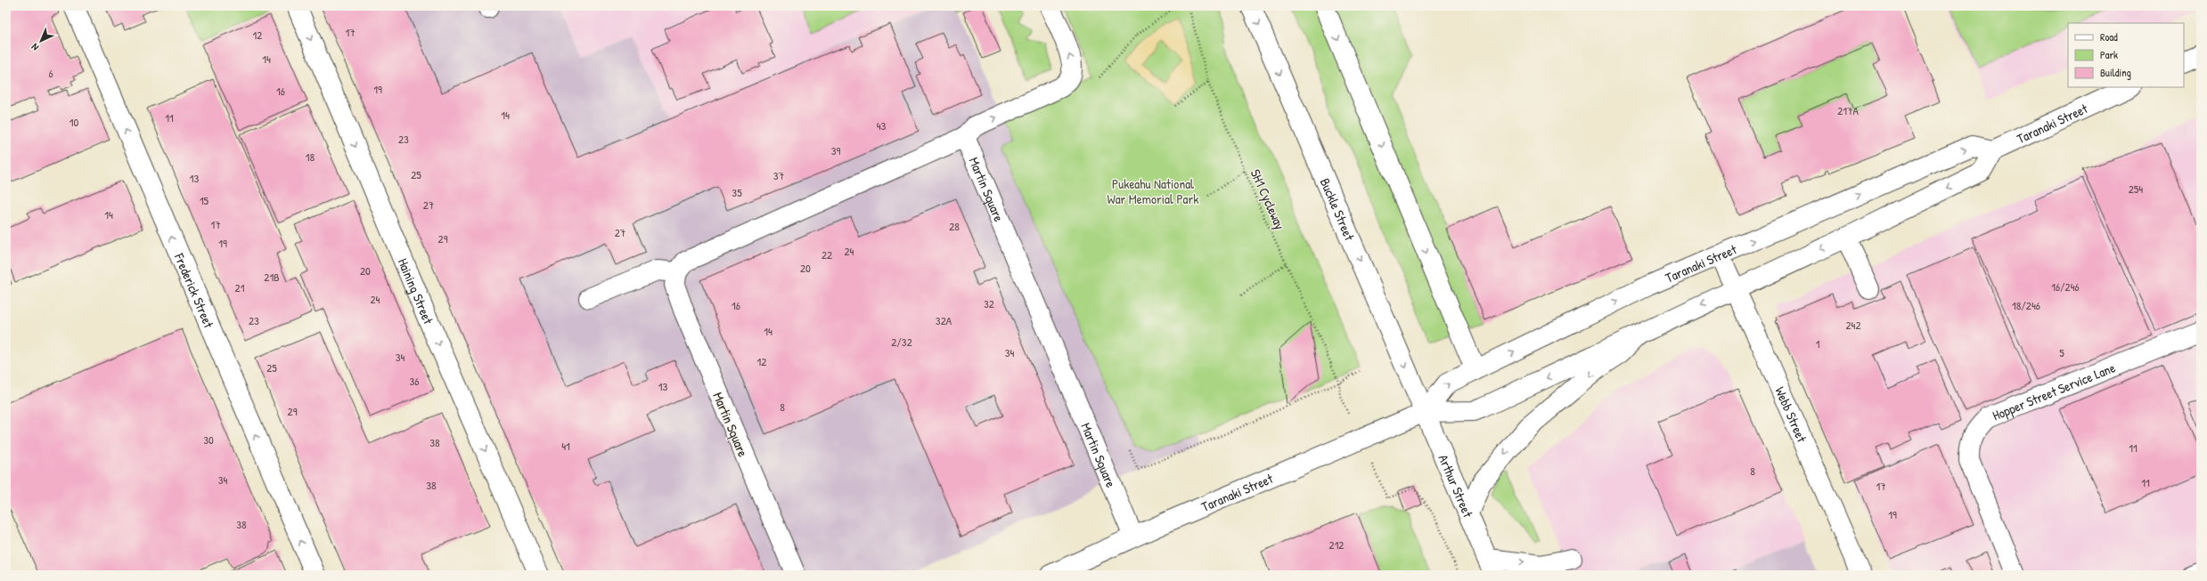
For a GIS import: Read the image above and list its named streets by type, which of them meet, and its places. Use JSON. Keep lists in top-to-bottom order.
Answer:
{
  "streets": {
    "main road": [
      "Taranaki Street",
      "Martin Square",
      "Buckle Street",
      "Frederick Street",
      "Haining Street",
      "Hopper Street Service Lane",
      "Webb Street",
      "Arthur Street"
    ],
    "path": ["SH1 Cycleway"]
  },
  "crossings": [
    ["Taranaki Street", "Martin Square"],
    ["Taranaki Street", "Buckle Street"],
    ["Taranaki Street", "Webb Street"],
    ["Taranaki Street", "Arthur Street"],
    ["Buckle Street", "Arthur Street"]
  ],
  "one_way": ["Frederick Street", "Haining Street"],
  "parks": ["Pukeahu National War Memorial Park"],
  "house_numbers": [
    "17",
    "12",
    "14",
    "6",
    "19",
    "16",
    "217A",
    "14",
    "11",
    "10",
    "43",
    "23",
    "39",
    "18",
    "25",
    "37",
    "13",
    "254",
    "35",
    "15",
    "27",
    "14",
    "17",
    "28",
    "27",
    "29",
    "19",
    "24",
    "22",
    "20",
    "20",
    "21B",
    "16/246",
    "21",
    "24",
    "32",
    "16",
    "18/246",
    "23",
    "32A",
    "242",
    "14",
    "2/32",
    "1",
    "34",
    "5",
    "34",
    "12",
    "25",
    "36",
    "13",
    "8",
    "29",
    "30",
    "38",
    "41",
    "11",
    "8",
    "34",
    "11",
    "38",
    "17",
    "19",
    "38",
    "212"
  ],
  "legend": ["Road", "Park", "Building"],
  "north": "bottom left"
}
